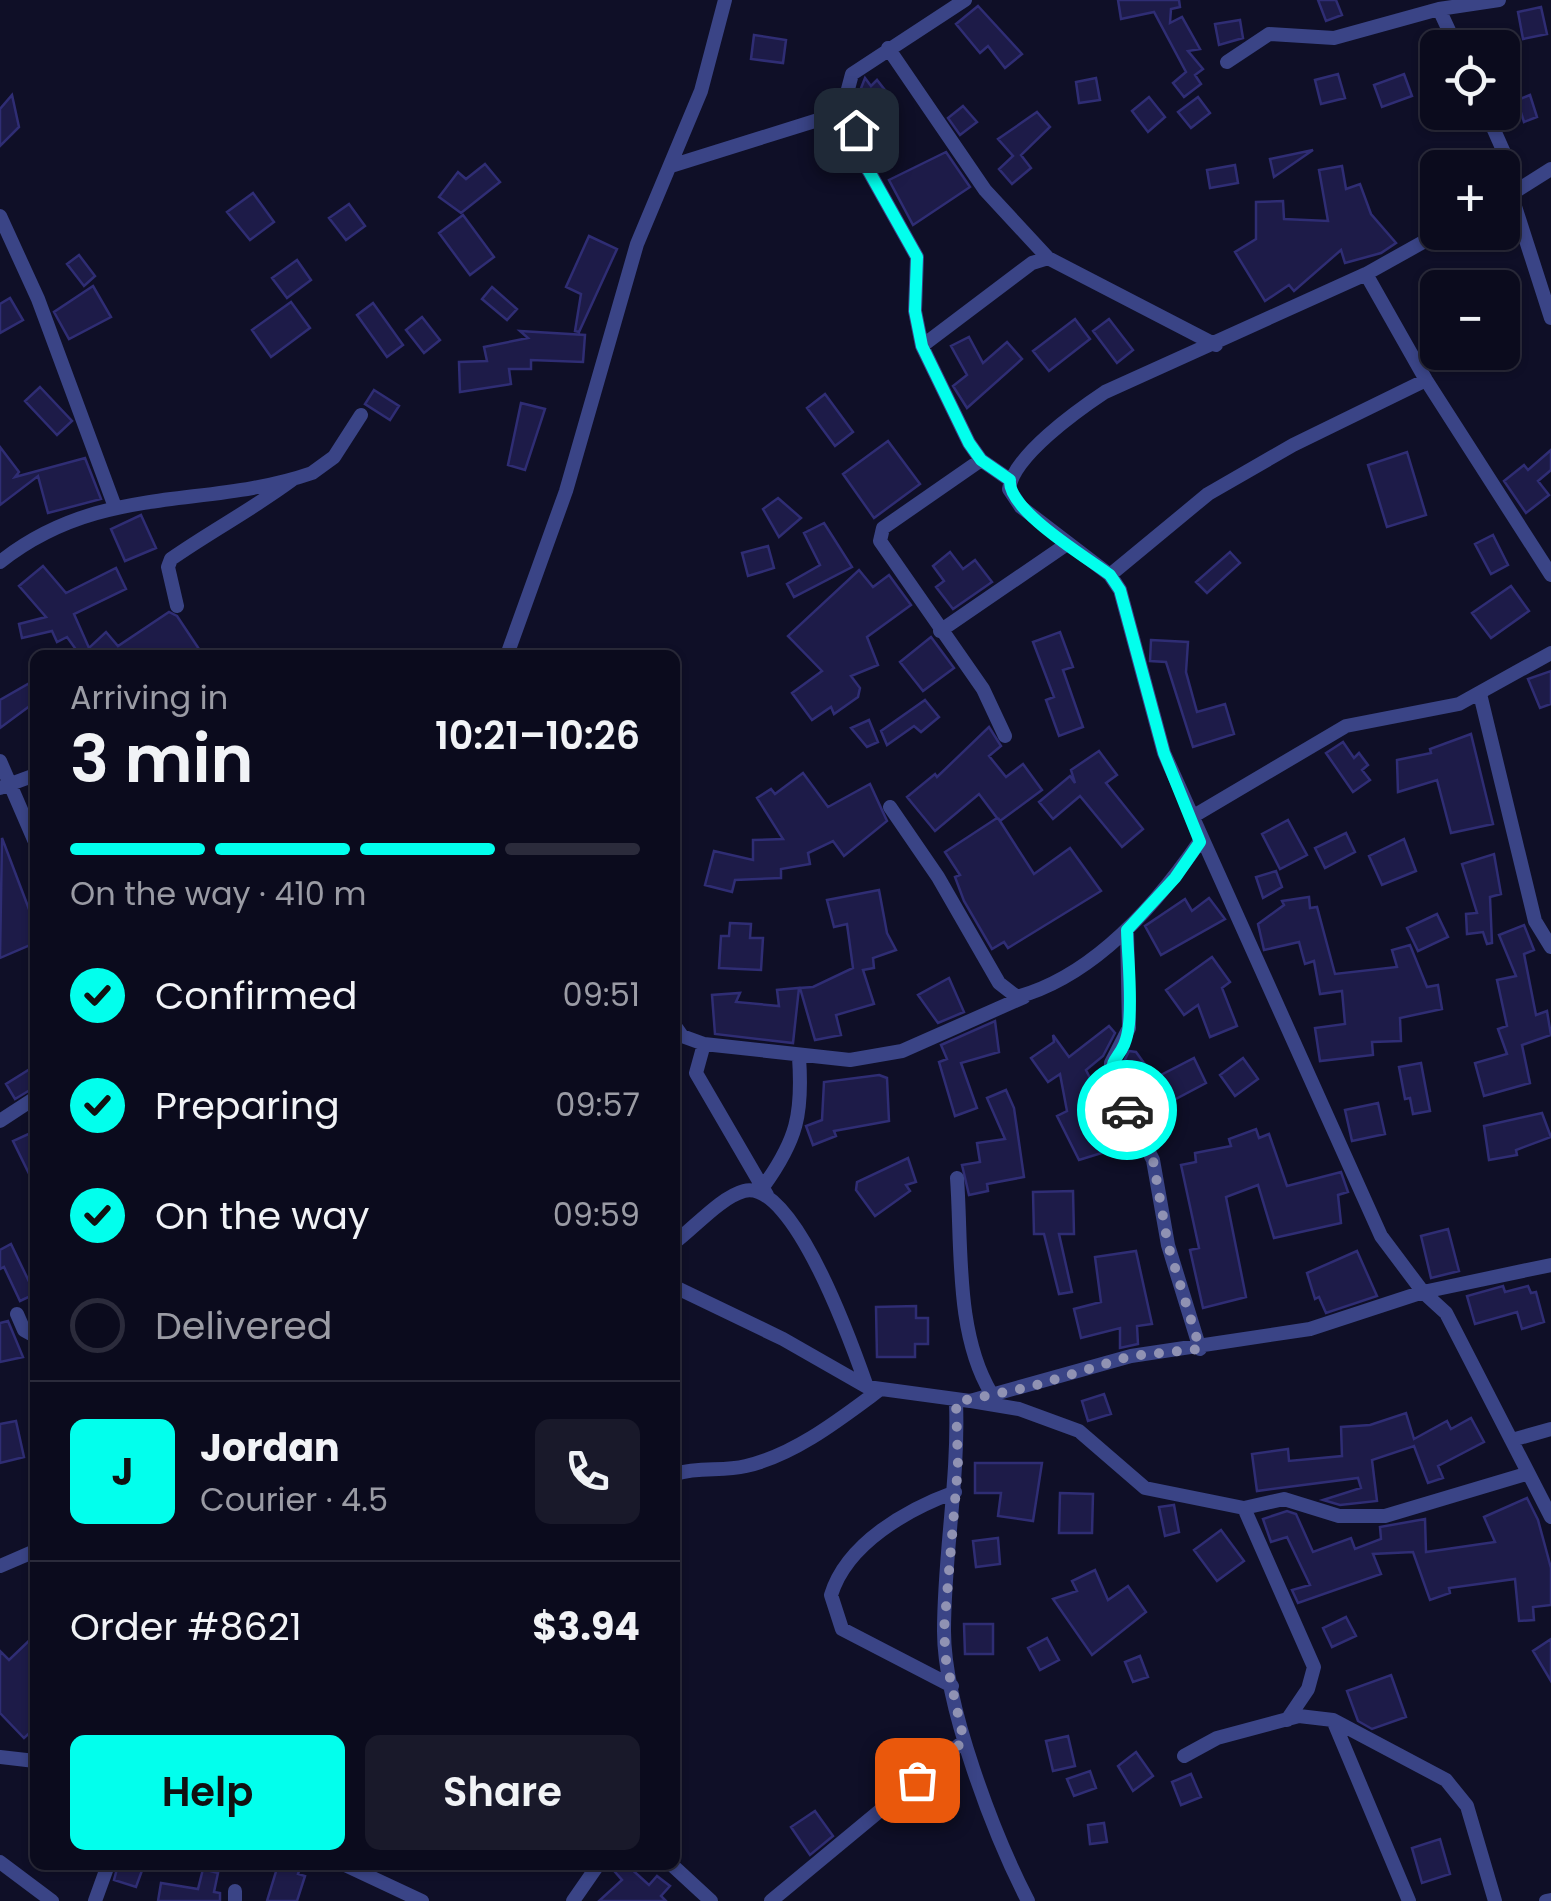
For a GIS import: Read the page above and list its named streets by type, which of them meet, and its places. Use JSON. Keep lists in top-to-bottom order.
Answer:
{
  "page": {
    "map_buttons": ["+", "−"],
    "heading": ["3 min", "Arriving in", "10:21–10:26"],
    "panel": [
      "Jordan",
      "Courier · 4.5",
      "Order #8621",
      "$3.94"
    ],
    "bar": "On the way · 410 m",
    "list": [
      ["Confirmed", "09:51"],
      ["Preparing", "09:57"],
      ["On the way", "09:59"],
      "Delivered"
    ],
    "round": "J",
    "buttons": ["Help", "Share"]
  }
}
